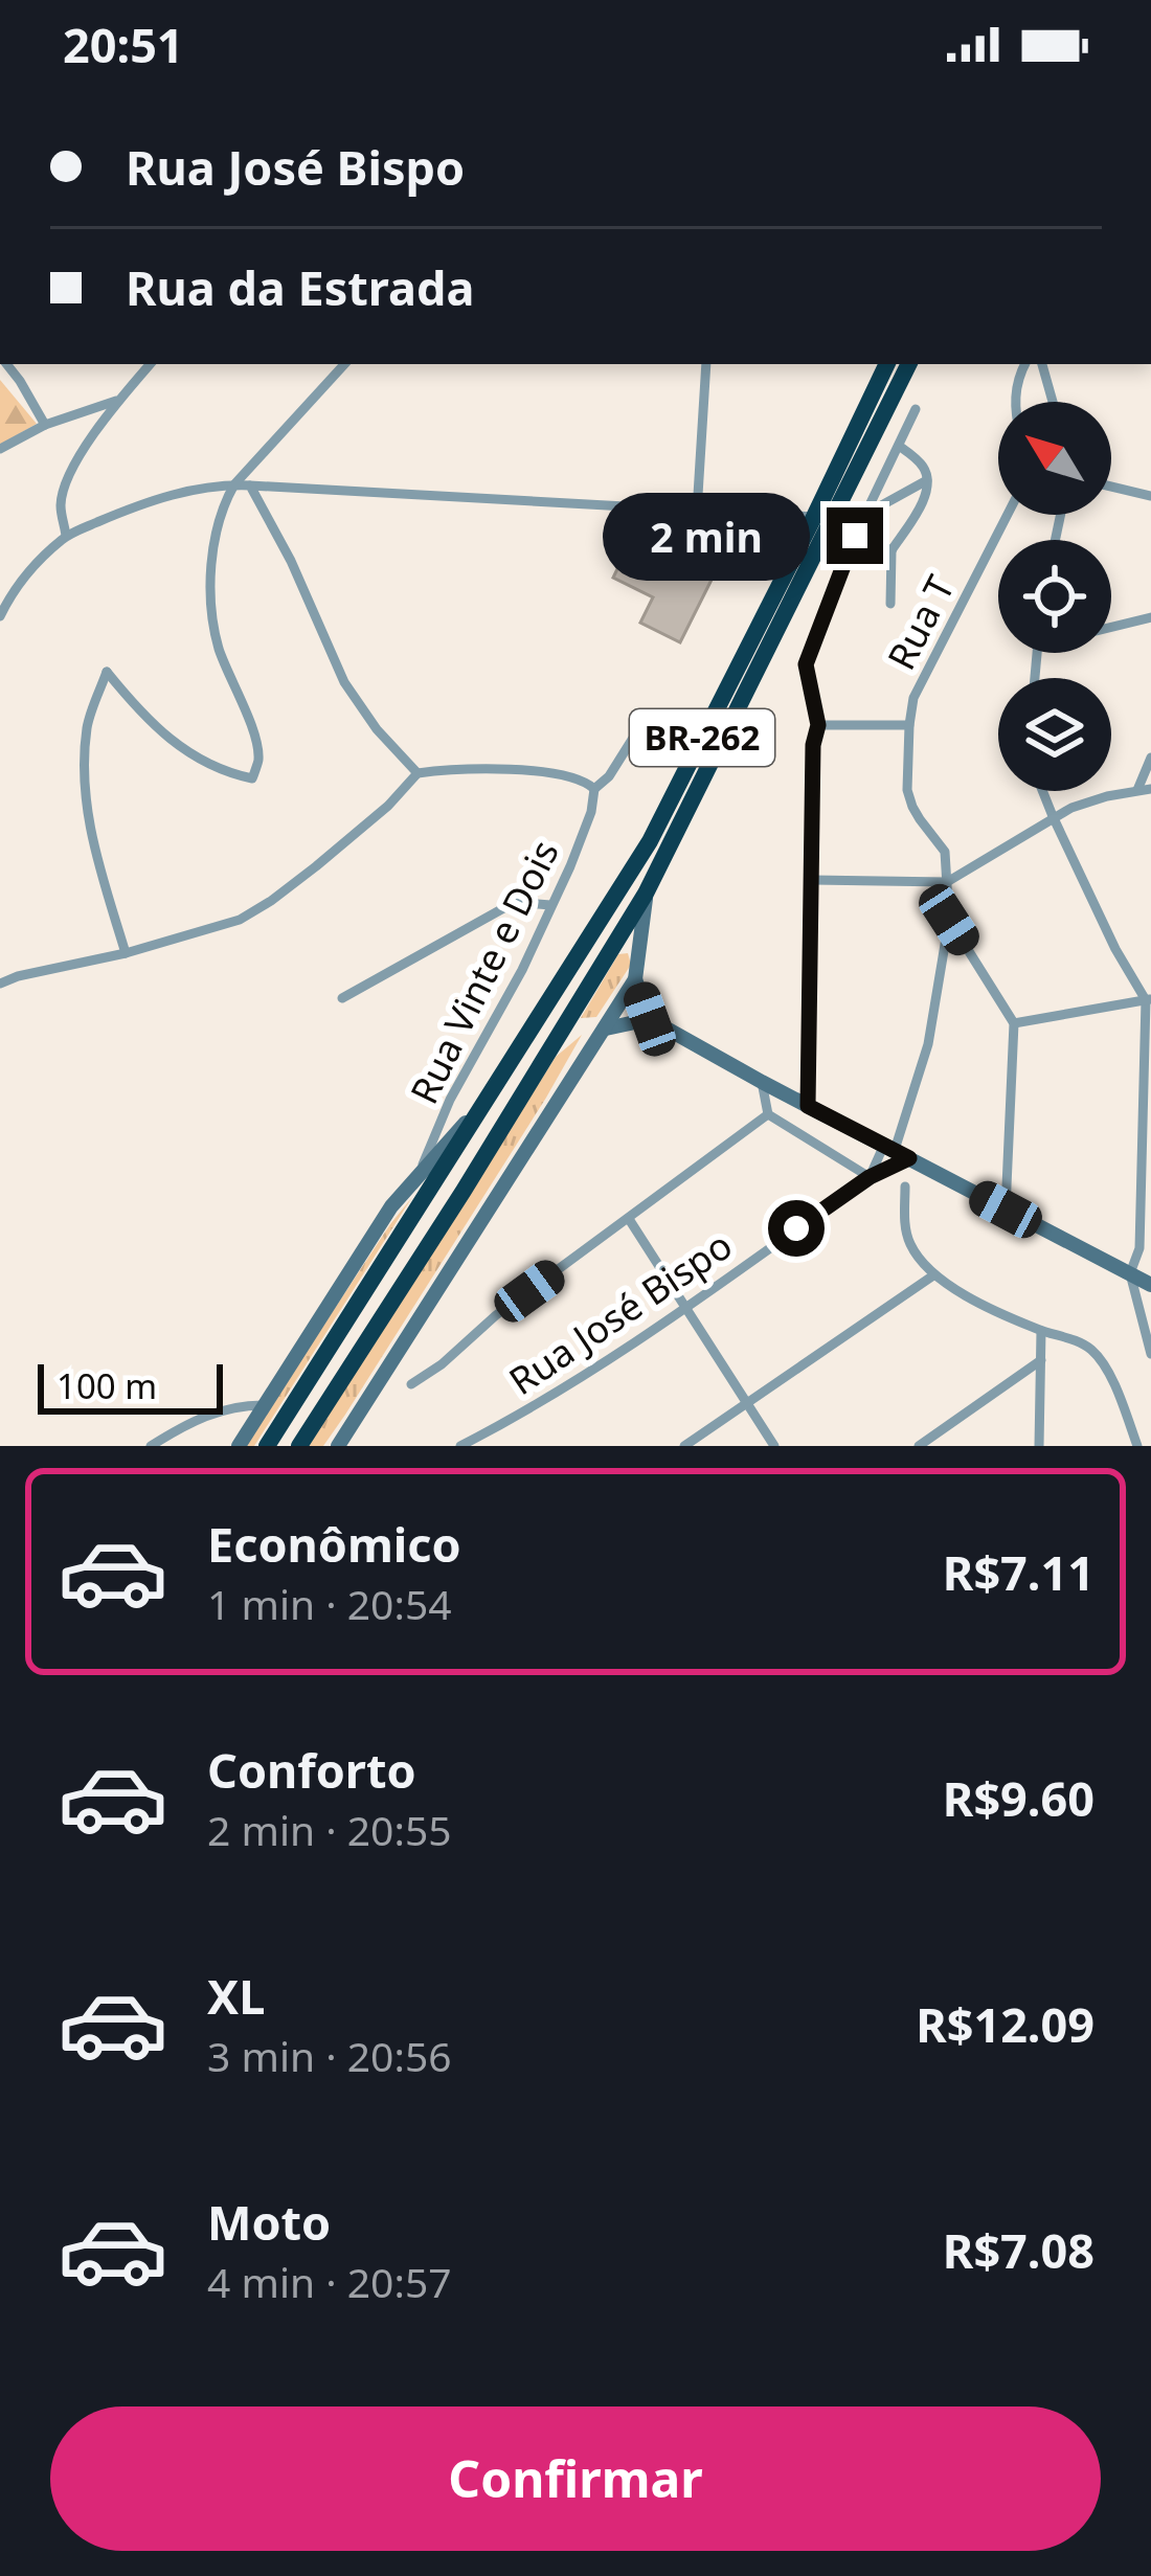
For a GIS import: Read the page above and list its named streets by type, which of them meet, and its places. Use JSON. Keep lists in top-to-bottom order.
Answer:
{
  "streets": {
    "highway": ["BR-262"],
    "street": ["Rua T", "Rua Vinte e Dois", "Rua José Bispo"]
  },
  "crossings": [
    ["Rua T", "Rua José Bispo"]
  ],
  "scale_bar": "100 m",
  "north": "top left",
  "page": {
    "status": "20:51",
    "banner": ["Rua José Bispo", "Rua da Estrada"],
    "bubble": "2 min",
    "scale": "100 m",
    "list": [
      {
        "name": "Econômico",
        "note": "1 min · 20:54",
        "value": "R$7.11"
      },
      {
        "name": "Conforto",
        "note": "2 min · 20:55",
        "value": "R$9.60"
      },
      {
        "name": "XL",
        "note": "3 min · 20:56",
        "value": "R$12.09"
      },
      {
        "name": "Moto",
        "note": "4 min · 20:57",
        "value": "R$7.08"
      }
    ],
    "buttons": "Confirmar"
  }
}
